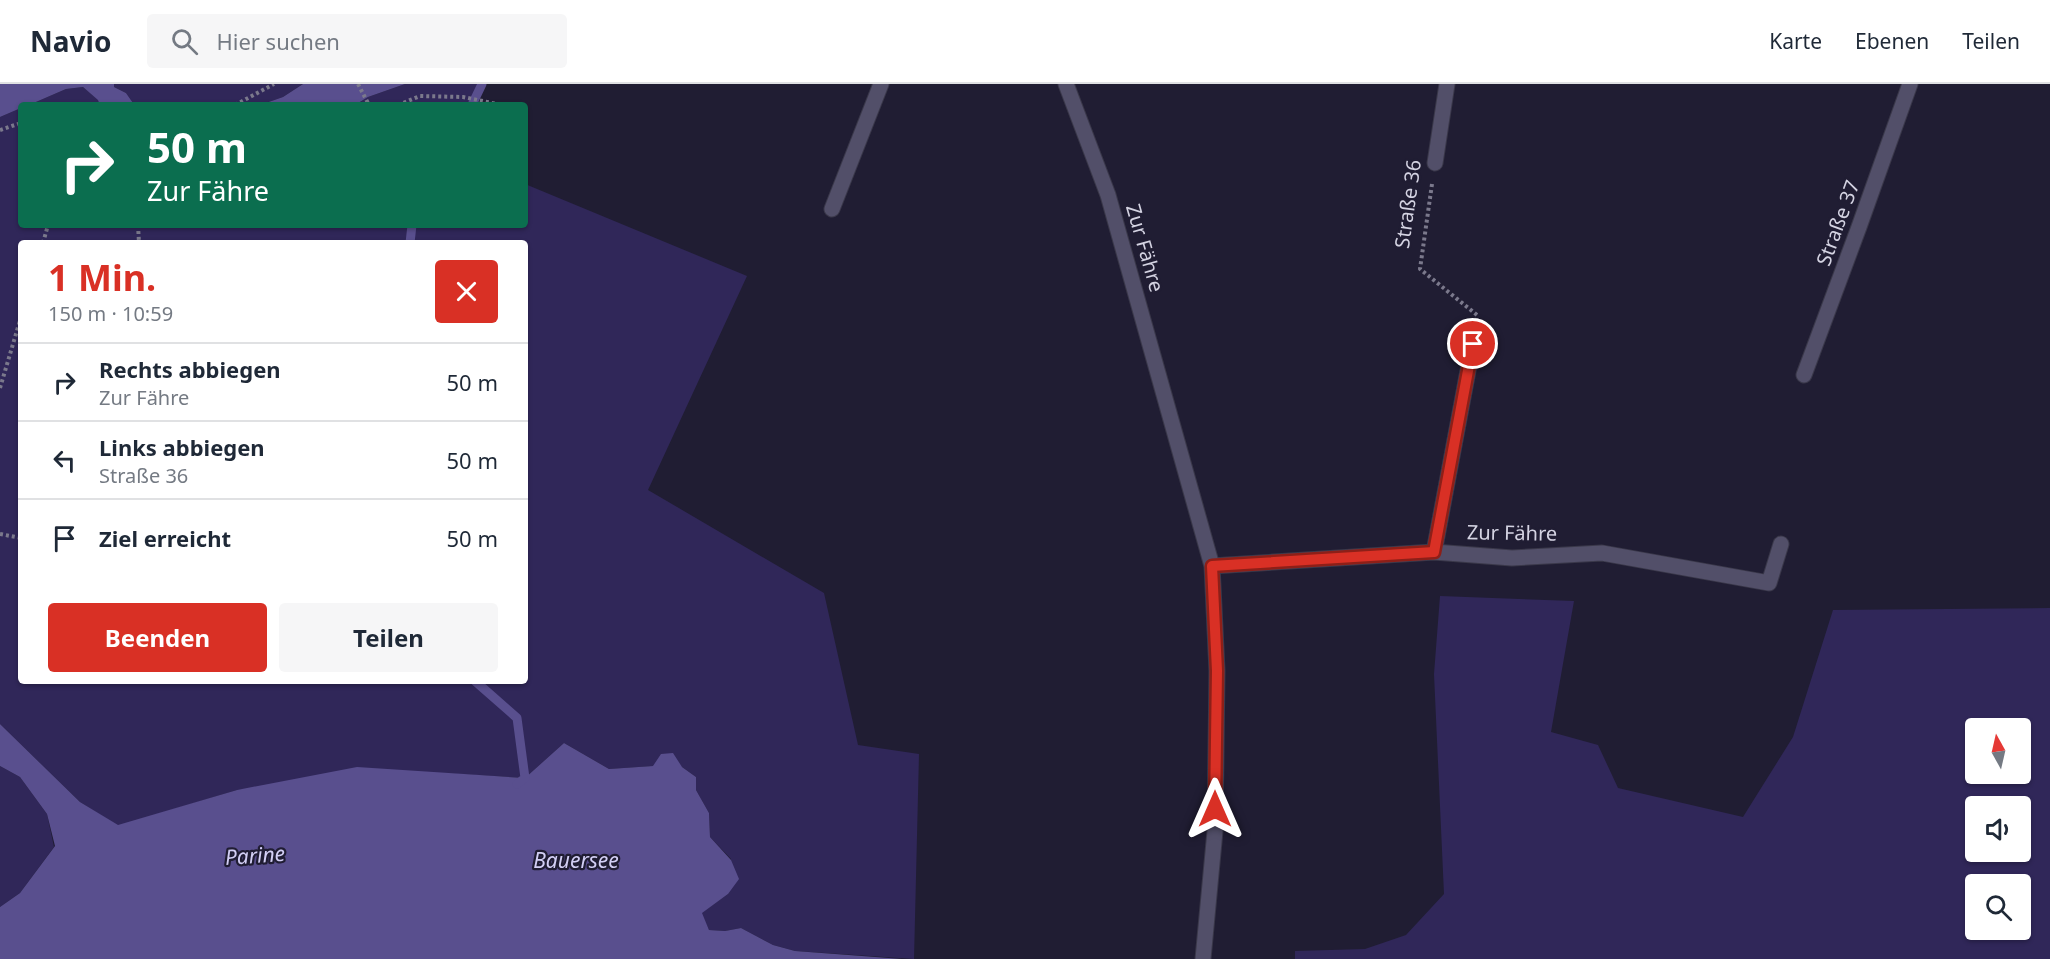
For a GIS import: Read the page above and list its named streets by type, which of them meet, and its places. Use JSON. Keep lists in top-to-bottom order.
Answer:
{
  "streets": {
    "street": ["Straße 36", "Straße 37", "Zur Fähre"]
  },
  "water": ["Parine", "Bauersee"],
  "north": "top",
  "page": {
    "header": "Navio",
    "search": "Hier suchen",
    "nav": ["Karte", "Ebenen", "Teilen"],
    "turn": ["50 m", "Zur Fähre"],
    "heading": ["1 Min.", "150 m · 10:59"],
    "list": [
      {
        "name": "Rechts abbiegen",
        "note": "Zur Fähre",
        "value": "50 m"
      },
      {
        "name": "Links abbiegen",
        "note": "Straße 36",
        "value": "50 m"
      },
      {
        "name": "Ziel erreicht",
        "value": "50 m"
      }
    ],
    "buttons": ["Beenden", "Teilen"]
  }
}
